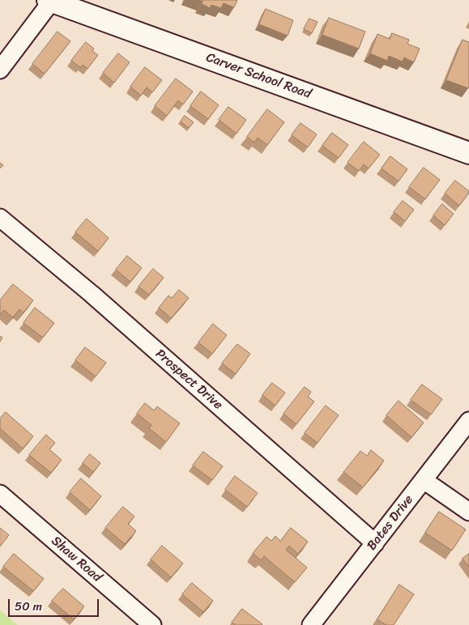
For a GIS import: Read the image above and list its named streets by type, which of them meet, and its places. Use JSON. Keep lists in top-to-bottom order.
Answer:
{
  "streets": {
    "main road": ["Carver School Road"],
    "street": ["Prospect Drive", "Bates Drive", "Shaw Road"]
  },
  "crossings": [
    ["Prospect Drive", "Bates Drive"]
  ],
  "scale_bar": "50 m"
}
